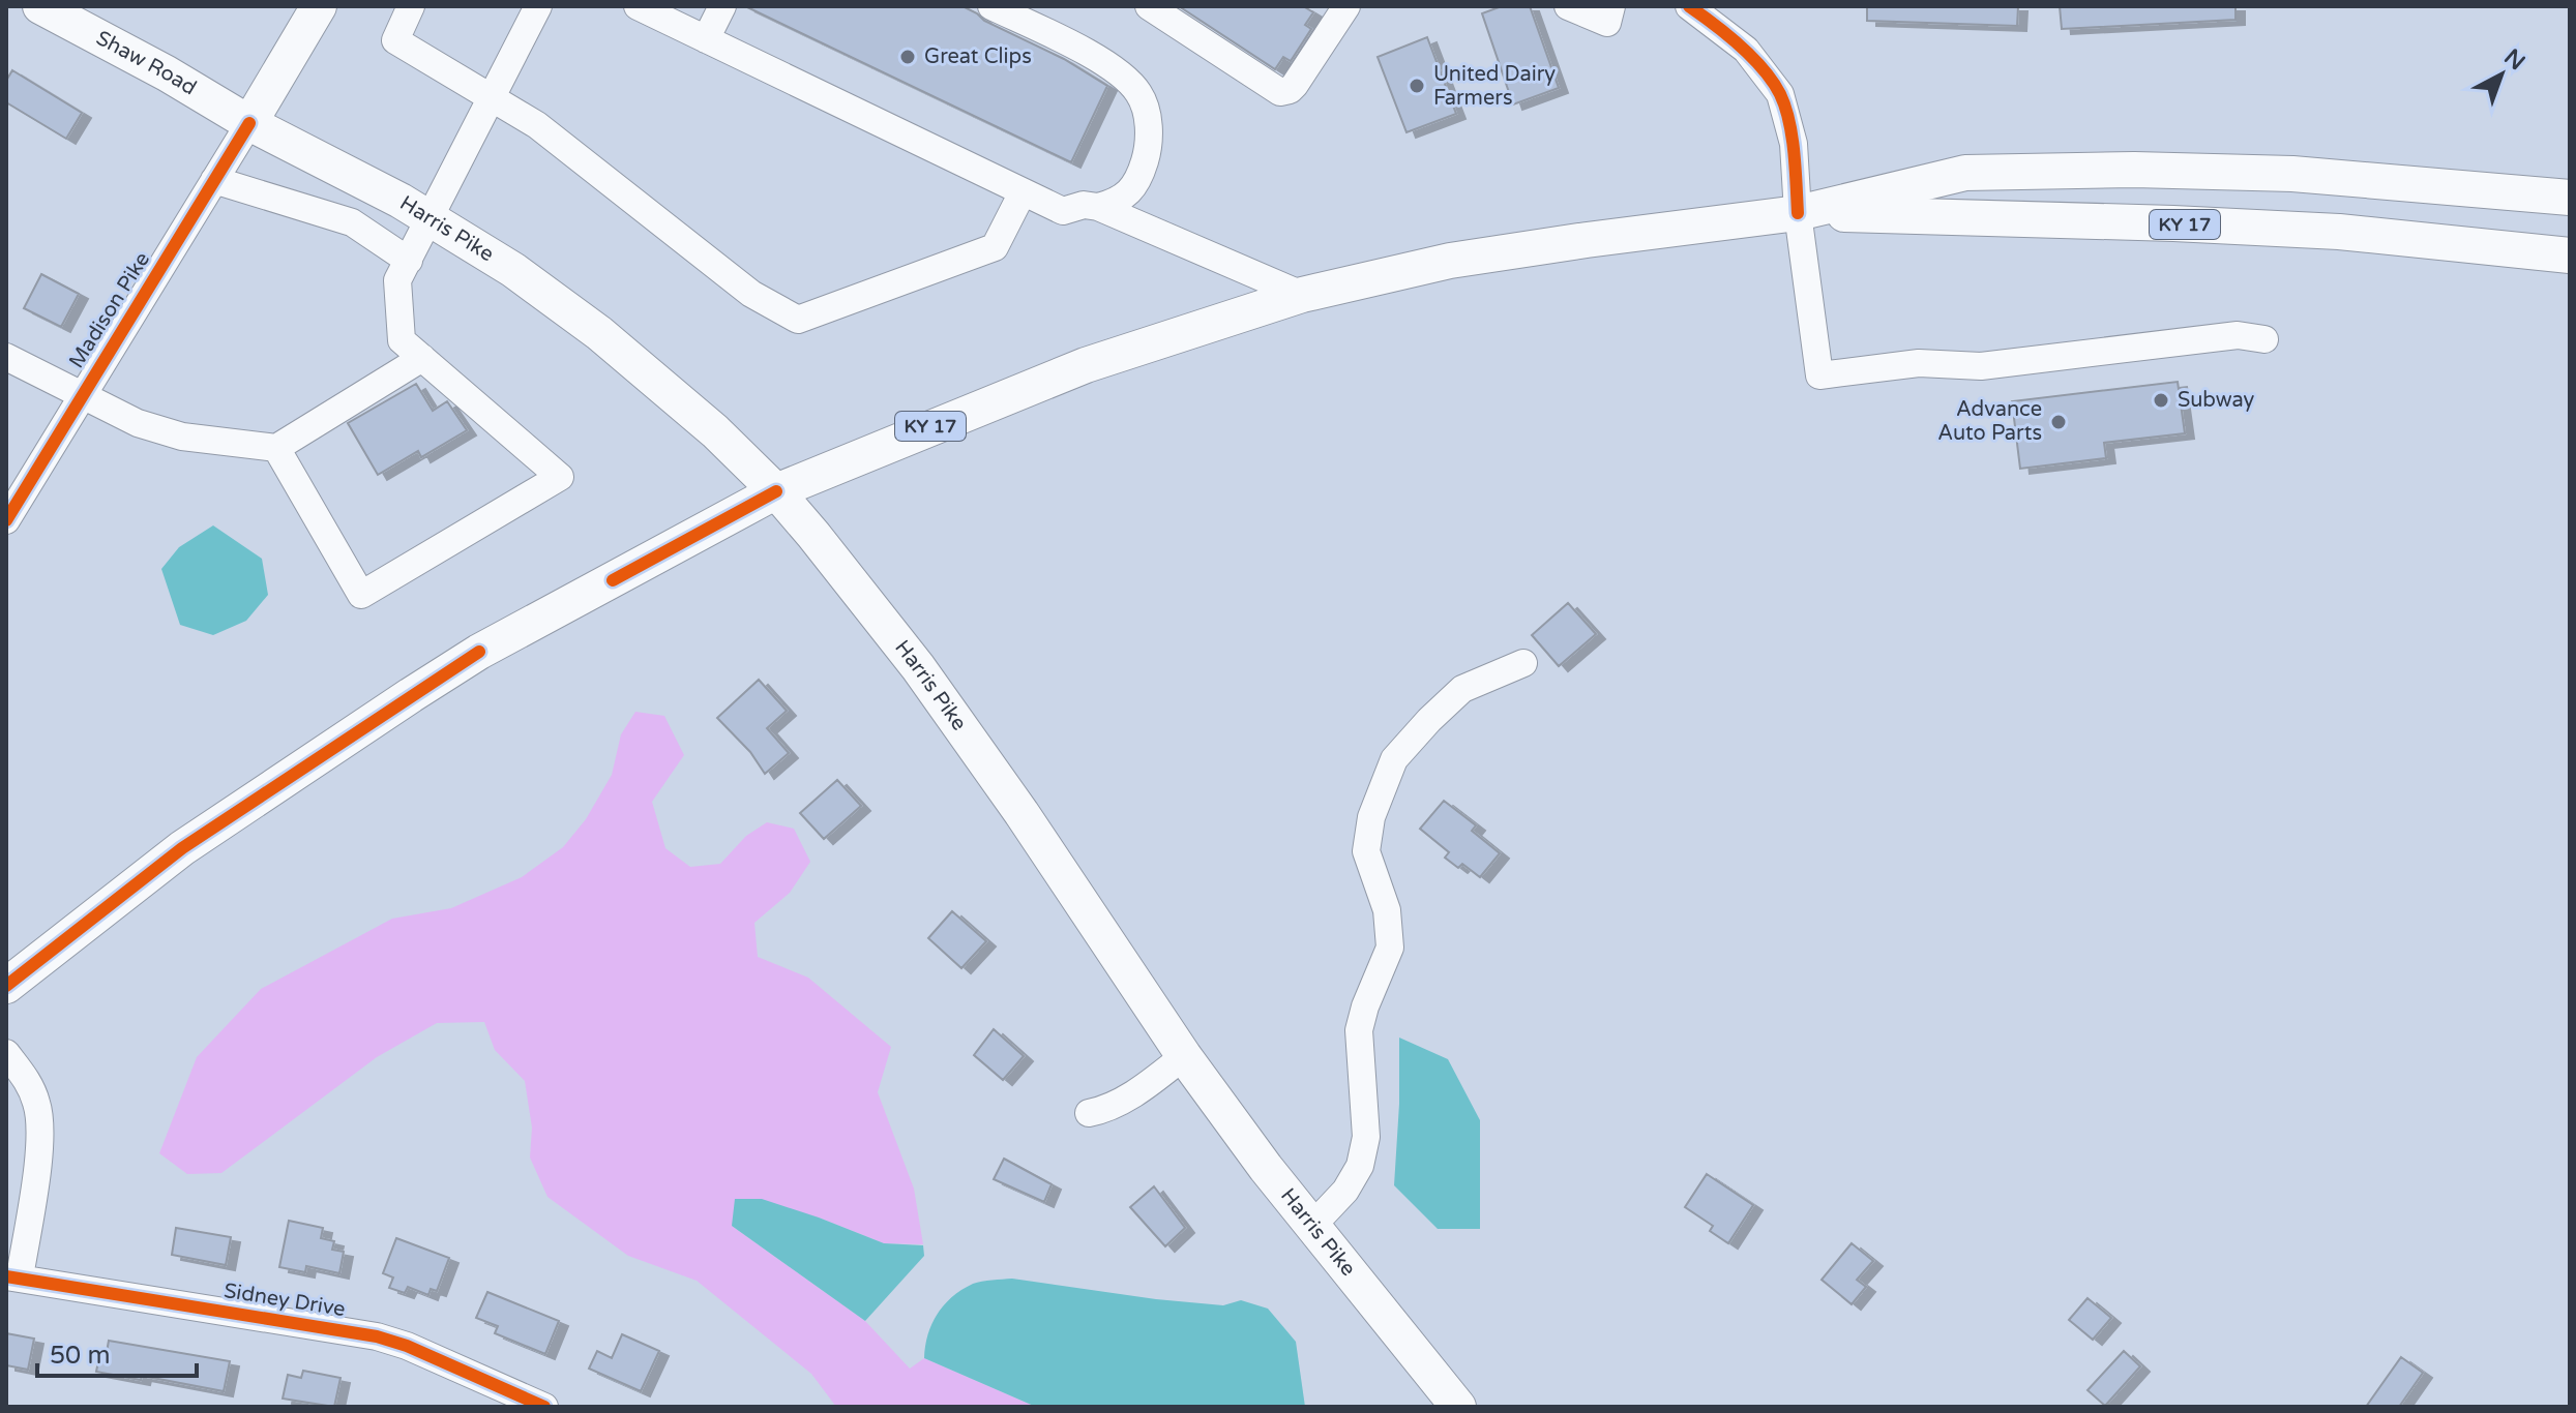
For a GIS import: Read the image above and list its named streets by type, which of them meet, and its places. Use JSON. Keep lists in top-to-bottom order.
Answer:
{
  "streets": {
    "main road": [
      "Shaw Road",
      "KY 17",
      "Harris Pike",
      "Madison Pike"
    ],
    "street": ["Sidney Drive"]
  },
  "crossings": [
    ["Shaw Road", "Harris Pike"],
    ["Shaw Road", "Madison Pike"],
    ["KY 17", "Harris Pike"],
    ["Harris Pike", "Madison Pike"]
  ],
  "places": [
    "Great Clips",
    "United Dairy Farmers",
    "Subway",
    "Advance Auto Parts"
  ],
  "scale_bar": "50 m",
  "north": "top right"
}
